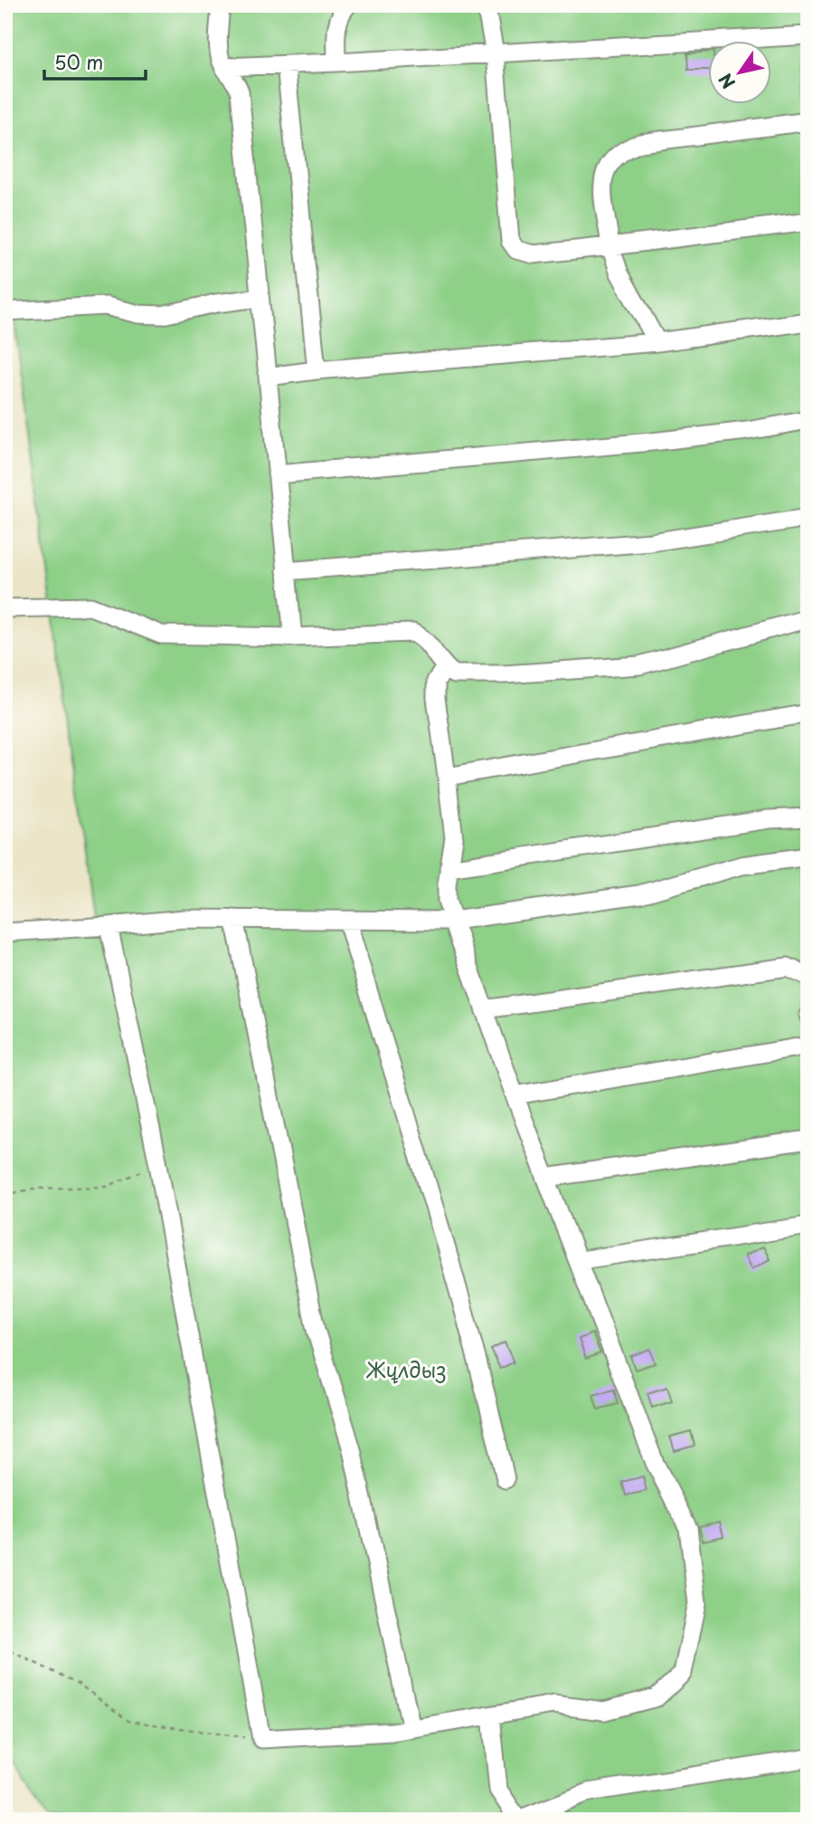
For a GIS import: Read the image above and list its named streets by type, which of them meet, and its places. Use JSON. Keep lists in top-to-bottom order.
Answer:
{
  "parks": ["Жұлдыз"],
  "scale_bar": "50 m",
  "north": "bottom left"
}
